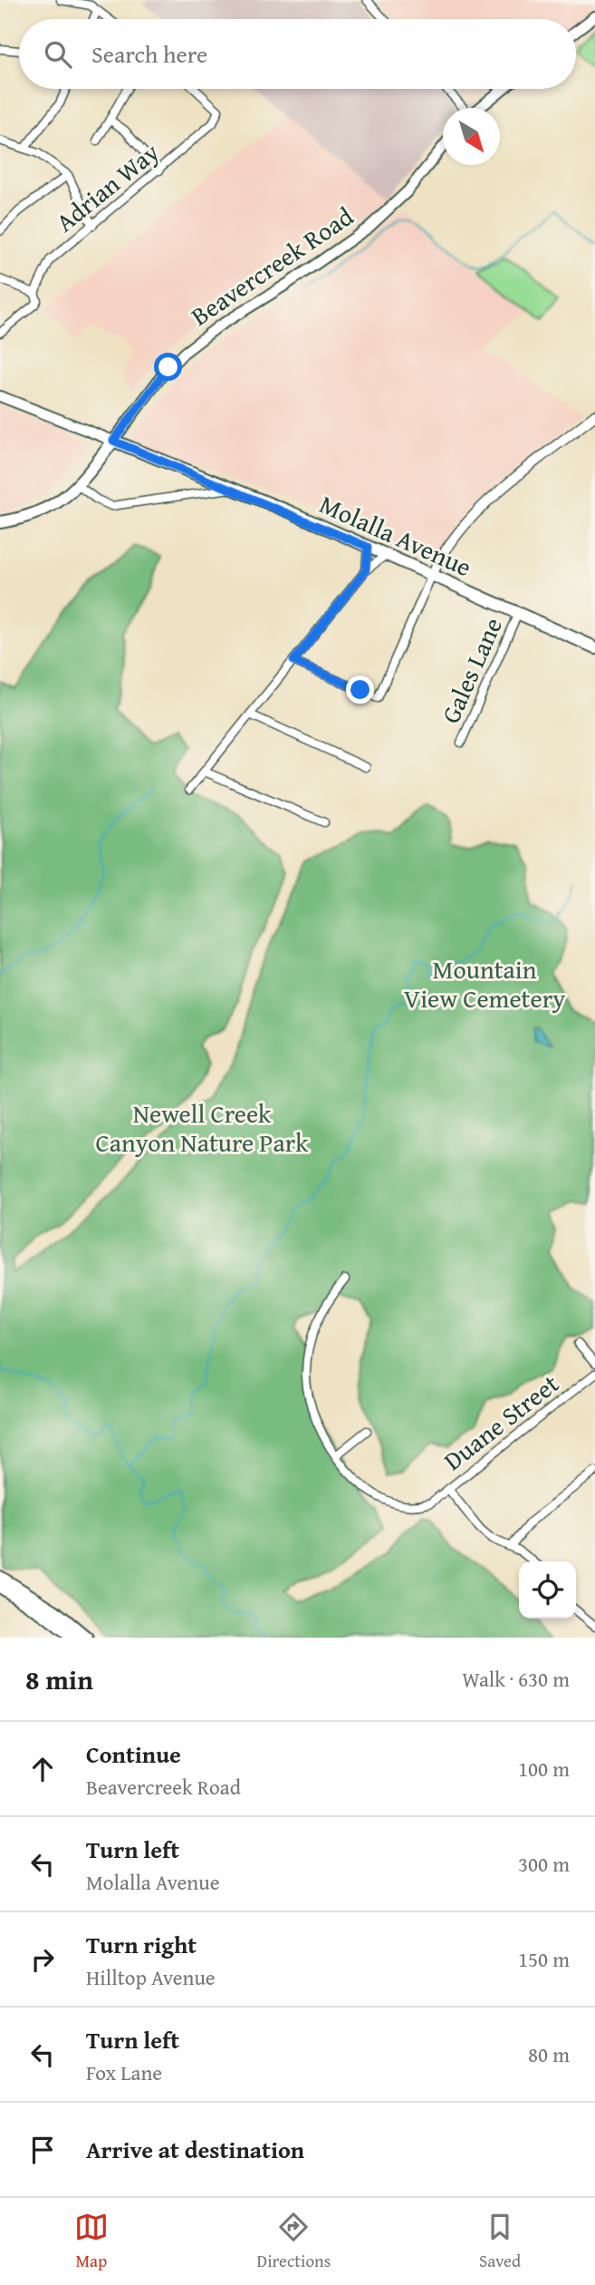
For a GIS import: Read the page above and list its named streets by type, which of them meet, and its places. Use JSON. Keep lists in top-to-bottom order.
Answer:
{
  "streets": {
    "main road": ["Beavercreek Road", "Molalla Avenue"],
    "street": ["Adrian Way", "Gales Lane", "Duane Street"]
  },
  "crossings": [
    ["Beavercreek Road", "Molalla Avenue"],
    ["Molalla Avenue", "Gales Lane"]
  ],
  "parks": ["Mountain View Cemetery", "Newell Creek Canyon Nature Park"],
  "north": "bottom right",
  "page": {
    "search": "Search here",
    "heading": ["8 min", "Walk · 630 m"],
    "list": [
      ["Continue", "Beavercreek Road", "100 m"],
      ["Turn left", "Molalla Avenue", "300 m"],
      ["Turn right", "Hilltop Avenue", "150 m"],
      ["Turn left", "Fox Lane", "80 m"],
      "Arrive at destination"
    ],
    "nav": ["Map", "Directions", "Saved"]
  }
}
